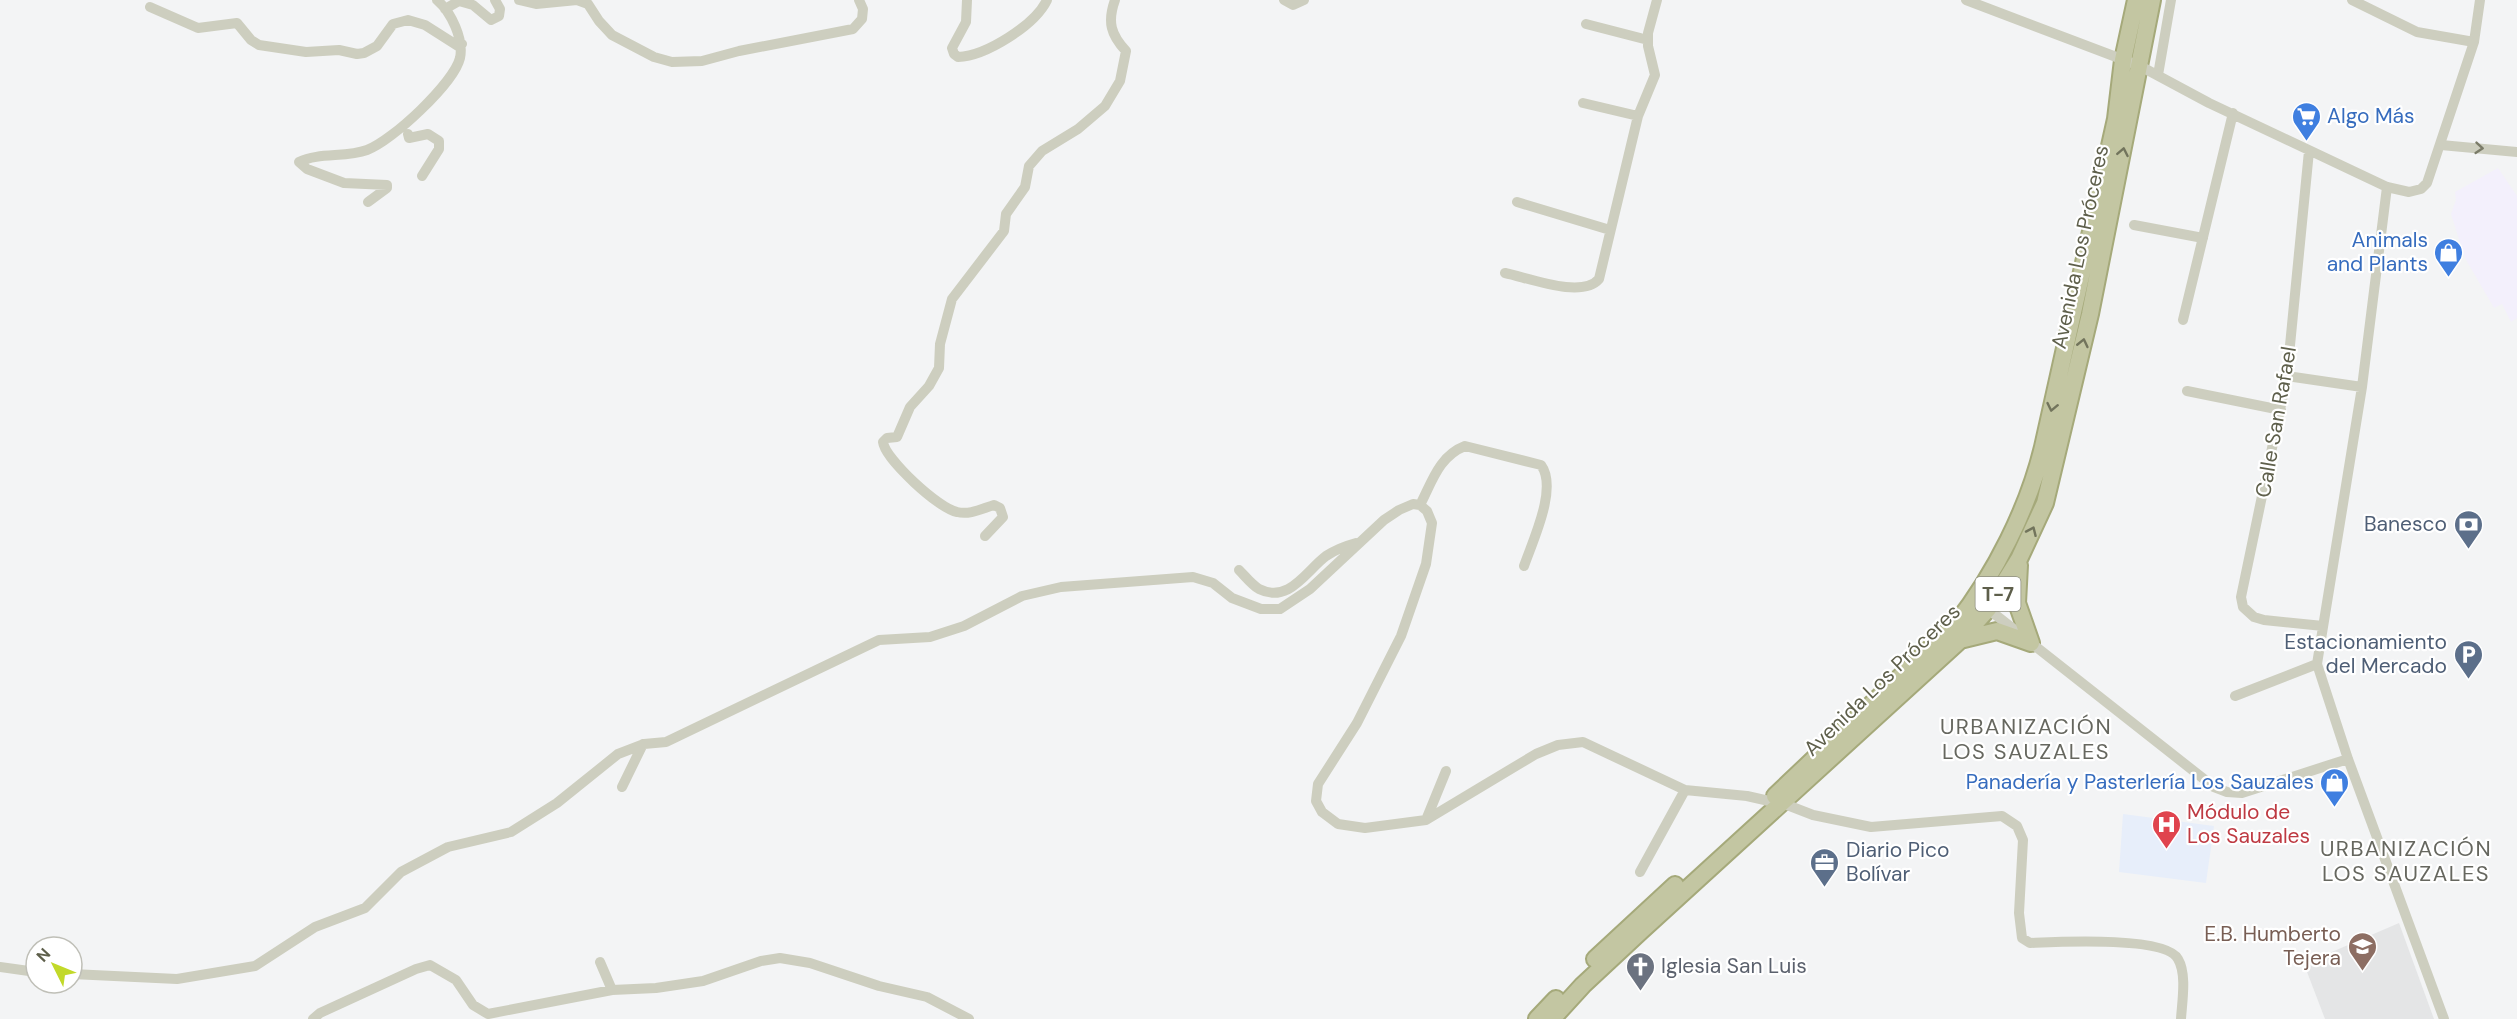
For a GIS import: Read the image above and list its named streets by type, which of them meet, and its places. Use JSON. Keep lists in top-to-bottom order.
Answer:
{
  "streets": {
    "highway": ["Avenida Los Próceres", "T-7"],
    "street": ["Calle San Rafael"]
  },
  "crossings": [
    ["Avenida Los Próceres", "T-7"]
  ],
  "districts": ["URBANIZACIÓN LOS SAUZALES", "URBANIZACIÓN LOS SAUZALES"],
  "places": {
    "supermarket": ["Algo Más"],
    "shop": ["Animals and Plants", "Panadería y Pasterlería Los Sauzales"],
    "bank": ["Banesco"],
    "parking": ["Estacionamiento del Mercado"],
    "hospital": ["Módulo de Los Sauzales"],
    "office": ["Diario Pico Bolívar"],
    "school or university": ["E.B. Humberto Tejera"],
    "church": ["Iglesia San Luis"]
  },
  "north": "top left"
}
